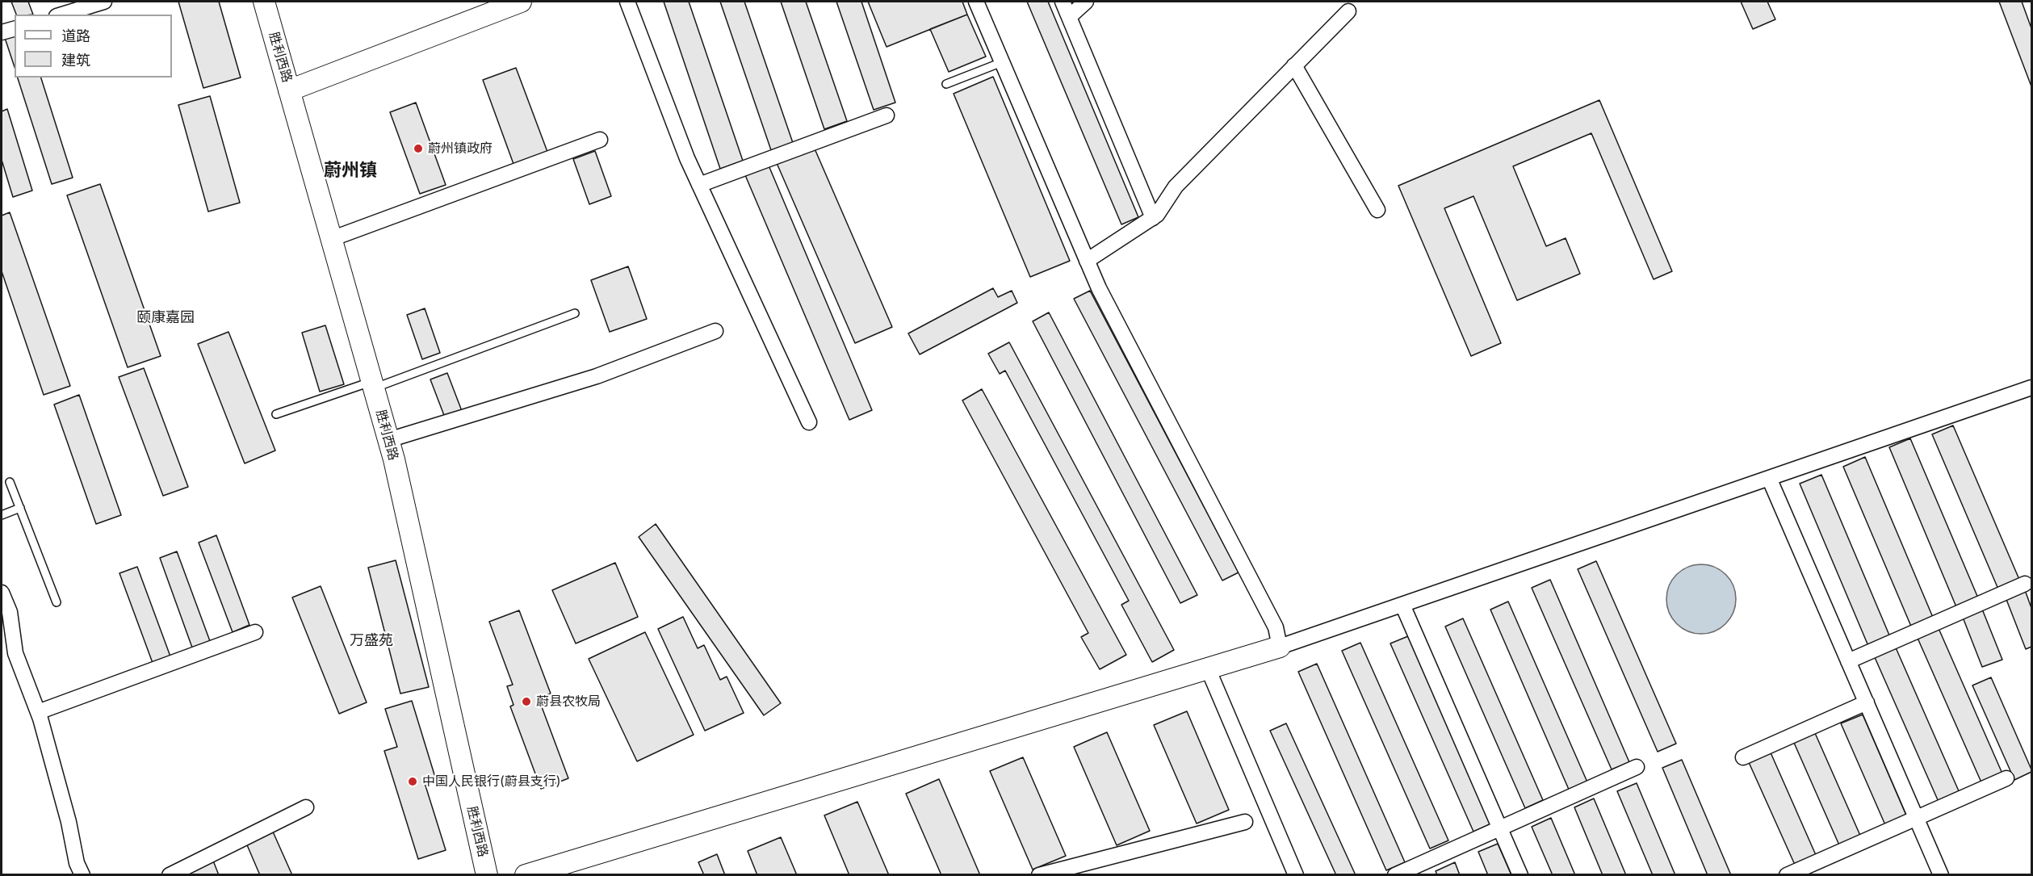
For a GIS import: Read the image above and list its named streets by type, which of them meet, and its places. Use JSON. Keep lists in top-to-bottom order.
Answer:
{
  "streets": {
    "street": ["胜利西路"]
  },
  "districts": ["蔚州镇", "颐康嘉园", "万盛苑"],
  "places": ["蔚州镇政府", "蔚县农牧局", "中国人民银行(蔚县支行)"],
  "legend": ["道路", "建筑"]
}
